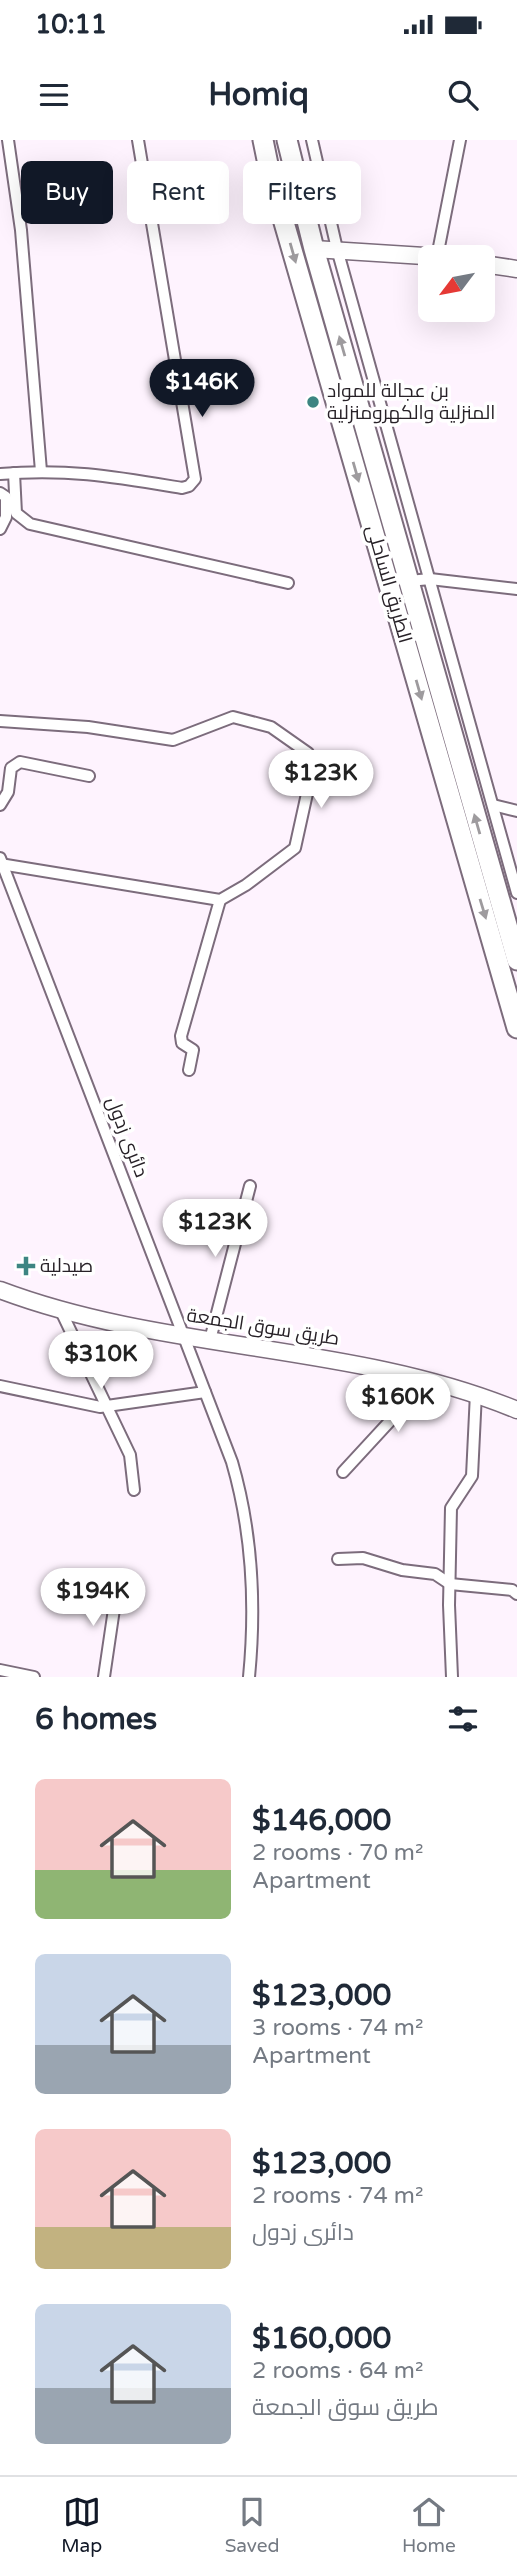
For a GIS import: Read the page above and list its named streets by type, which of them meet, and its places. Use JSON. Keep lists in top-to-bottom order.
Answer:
{
  "streets": {
    "highway": ["الطريق الساحلى"],
    "street": ["دائرى زدول", "طريق سوق الجمعة"]
  },
  "crossings": [
    ["دائرى زدول", "طريق سوق الجمعة"]
  ],
  "places": {
    "other": ["بن عجالة للمواد المنزلية والكهرومنزلية"],
    "health": ["صيدلية"]
  },
  "north": "bottom left",
  "page": {
    "status": "10:11",
    "header": "Homiq",
    "chip": ["Buy", "Rent", "Filters"],
    "price": [
      "$146K",
      "$123K",
      "$123K",
      "$310K",
      "$160K",
      "$194K"
    ],
    "heading": "6 homes",
    "list": [
      {
        "name": "$146,000",
        "note": "2 rooms · 70 m² · Apartment"
      },
      {
        "name": "$123,000",
        "note": "3 rooms · 74 m² · Apartment"
      },
      {
        "name": "$123,000",
        "note": "2 rooms · 74 m² · دائرى زدول"
      },
      {
        "name": "$160,000",
        "note": "2 rooms · 64 m² · طريق سوق الجمعة"
      }
    ],
    "tabs": ["Map", "Saved", "Home"]
  }
}
